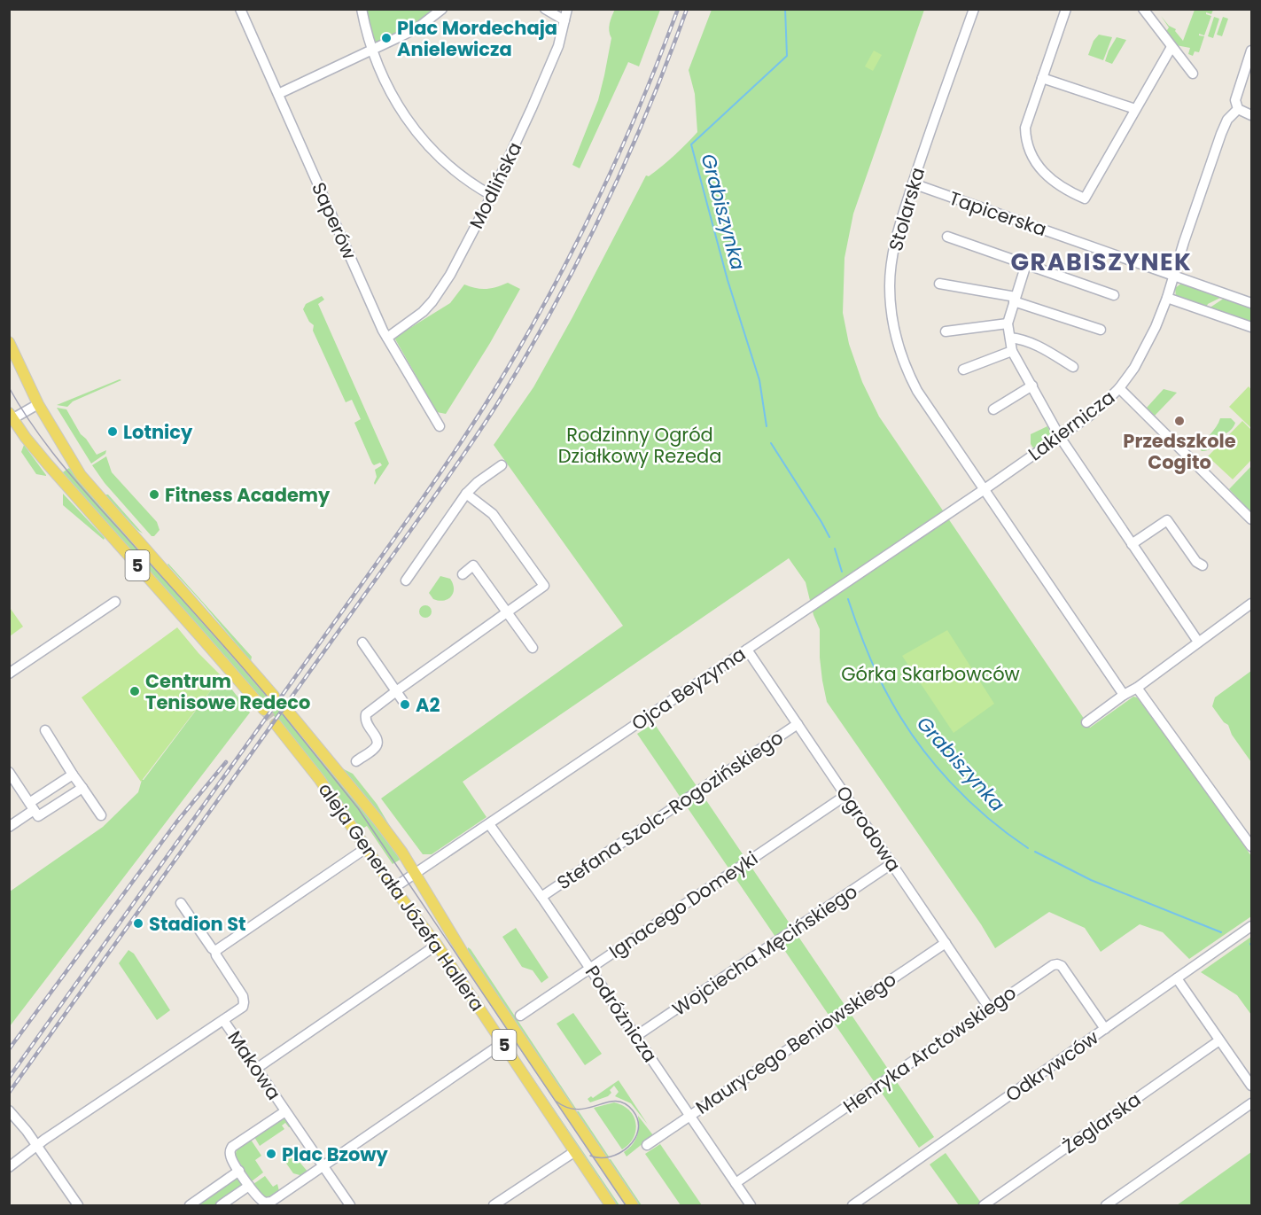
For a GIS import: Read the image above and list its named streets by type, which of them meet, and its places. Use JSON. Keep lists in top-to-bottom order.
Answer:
{
  "streets": {
    "main road": ["5", "aleja Generała Józefa Hallera"],
    "street": [
      "Modlińska",
      "Stolarska",
      "Tapicerska",
      "Saperów",
      "Lakiernicza",
      "Ojca Beyzyma",
      "Stefana Szolc-Rogozińskiego",
      "Ogrodowa",
      "Ignacego Domeyki",
      "Wojciecha Męcińskiego",
      "Podróżnicza",
      "Maurycego Beniowskiego",
      "Henryka Arctowskiego",
      "Makowa",
      "Odkrywców",
      "Żeglarska"
    ]
  },
  "crossings": [
    ["Modlińska", "Saperów"],
    ["Stolarska", "Tapicerska"],
    ["Stolarska", "Lakiernicza"],
    ["Stolarska", "Ojca Beyzyma"],
    ["Tapicerska", "Lakiernicza"],
    ["Lakiernicza", "Ojca Beyzyma"],
    ["Ojca Beyzyma", "Ogrodowa"],
    ["Ojca Beyzyma", "aleja Generała Józefa Hallera"],
    ["Ojca Beyzyma", "Podróżnicza"],
    ["Stefana Szolc-Rogozińskiego", "Ogrodowa"],
    ["Stefana Szolc-Rogozińskiego", "Podróżnicza"],
    ["Ogrodowa", "Ignacego Domeyki"],
    ["Ogrodowa", "Wojciecha Męcińskiego"],
    ["Ogrodowa", "Maurycego Beniowskiego"],
    ["Ogrodowa", "Henryka Arctowskiego"],
    ["Ignacego Domeyki", "Podróżnicza"],
    ["Wojciecha Męcińskiego", "Podróżnicza"],
    ["Podróżnicza", "Maurycego Beniowskiego"],
    ["Podróżnicza", "Henryka Arctowskiego"],
    ["Henryka Arctowskiego", "Odkrywców"]
  ],
  "districts": ["GRABISZYNEK"],
  "water": ["Grabiszynka"],
  "parks": ["Rodzinny Ogród Działkowy Rezeda", "Górka Skarbowców"],
  "places": [
    "Plac Mordechaja Anielewicza",
    "Przedszkole Cogito",
    "Lotnicy",
    "Fitness Academy",
    "Centrum Tenisowe Redeco",
    "A2",
    "Stadion St",
    "Plac Bzowy"
  ]
}
